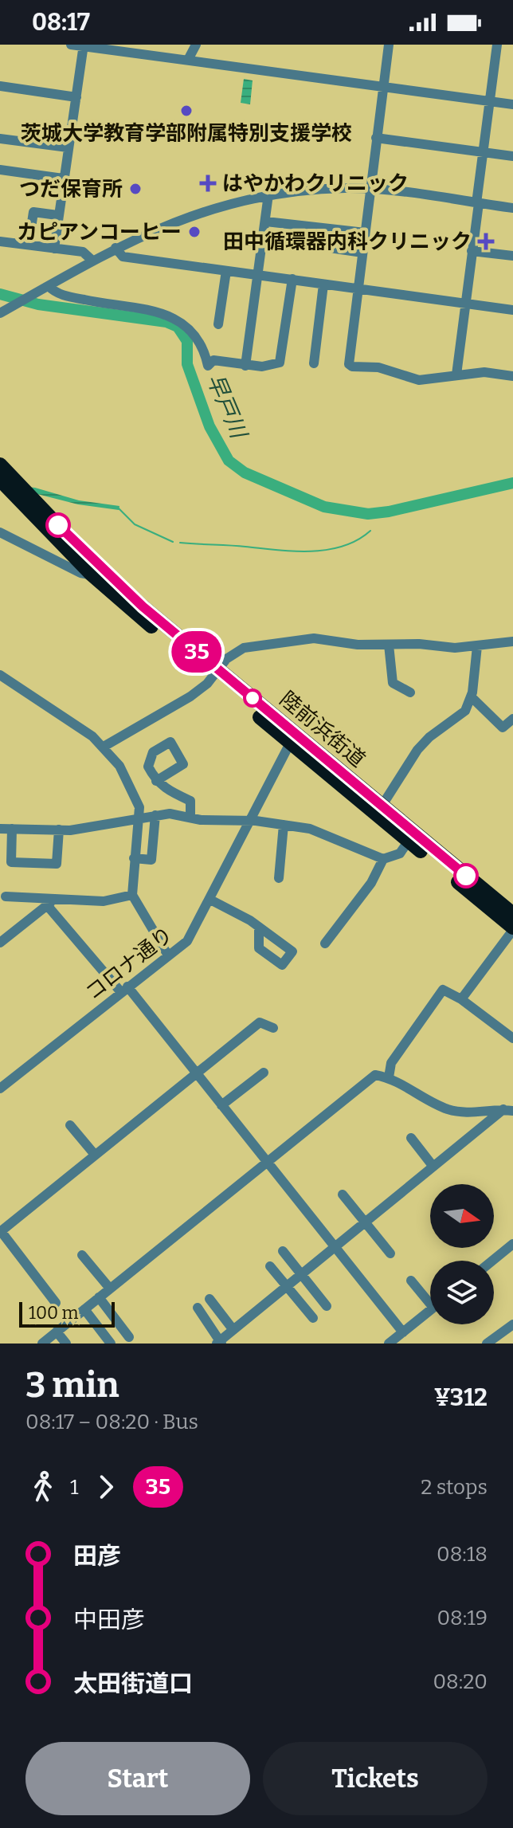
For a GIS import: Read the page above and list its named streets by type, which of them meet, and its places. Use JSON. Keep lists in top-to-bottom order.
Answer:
{
  "streets": {
    "highway": ["陸前浜街道"],
    "street": ["コロナ通り"]
  },
  "crossings": [
    ["陸前浜街道", "コロナ通り"]
  ],
  "water": ["早戸川"],
  "places": {
    "other": ["茨城大学教育学部附属特別支援学校", "つだ保育所", "カピアンコーヒー"],
    "health": ["はやかわクリニック", "田中循環器内科クリニック"]
  },
  "lines": ["bus line 35"],
  "scale_bar": "100 m",
  "north": "right",
  "page": {
    "status": "08:17",
    "on_map": "35",
    "scale": "100 m",
    "heading": ["3 min", "08:17 – 08:20 · Bus", "¥312"],
    "legs": ["1", "35", "2 stops"],
    "list": [
      {
        "name": "田彦",
        "value": "08:18"
      },
      {
        "name": "中田彦",
        "value": "08:19"
      },
      {
        "name": "太田街道口",
        "value": "08:20"
      }
    ],
    "buttons": ["Start", "Tickets"]
  }
}
